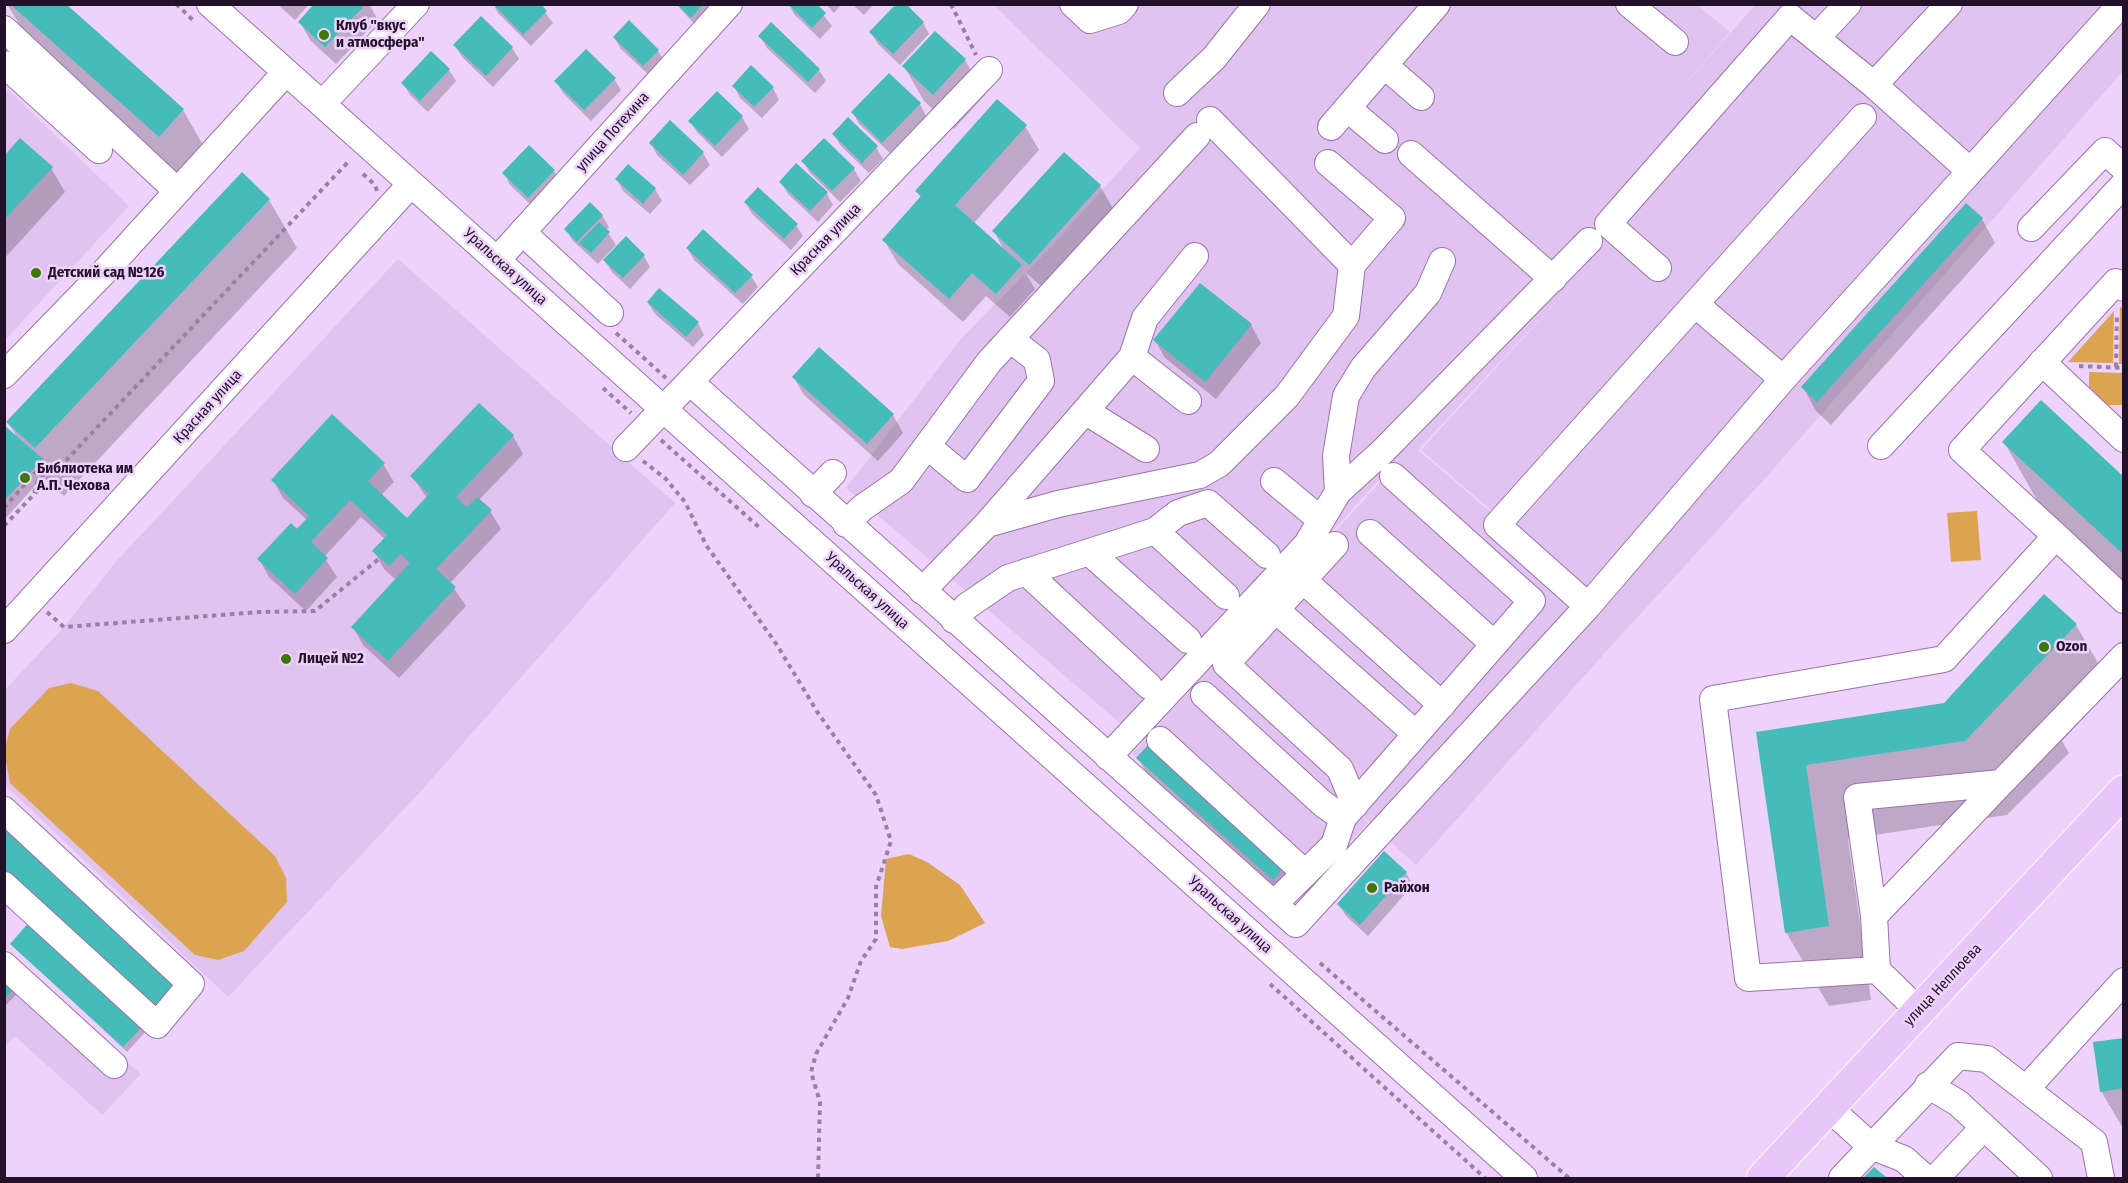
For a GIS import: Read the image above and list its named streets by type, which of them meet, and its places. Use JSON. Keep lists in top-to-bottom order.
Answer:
{
  "streets": {
    "main road": ["улица Неплюева"],
    "street": ["улица Потехина", "Красная улица", "Уральская улица"]
  },
  "crossings": [
    ["улица Потехина", "Уральская улица"],
    ["Красная улица", "Уральская улица"]
  ],
  "places": [
    "Клуб \"вкус и атмосфера\"",
    "Детский сад №126",
    "Библиотека им А.П. Чехова",
    "Ozon",
    "Лицей №2",
    "Райхон"
  ]
}
